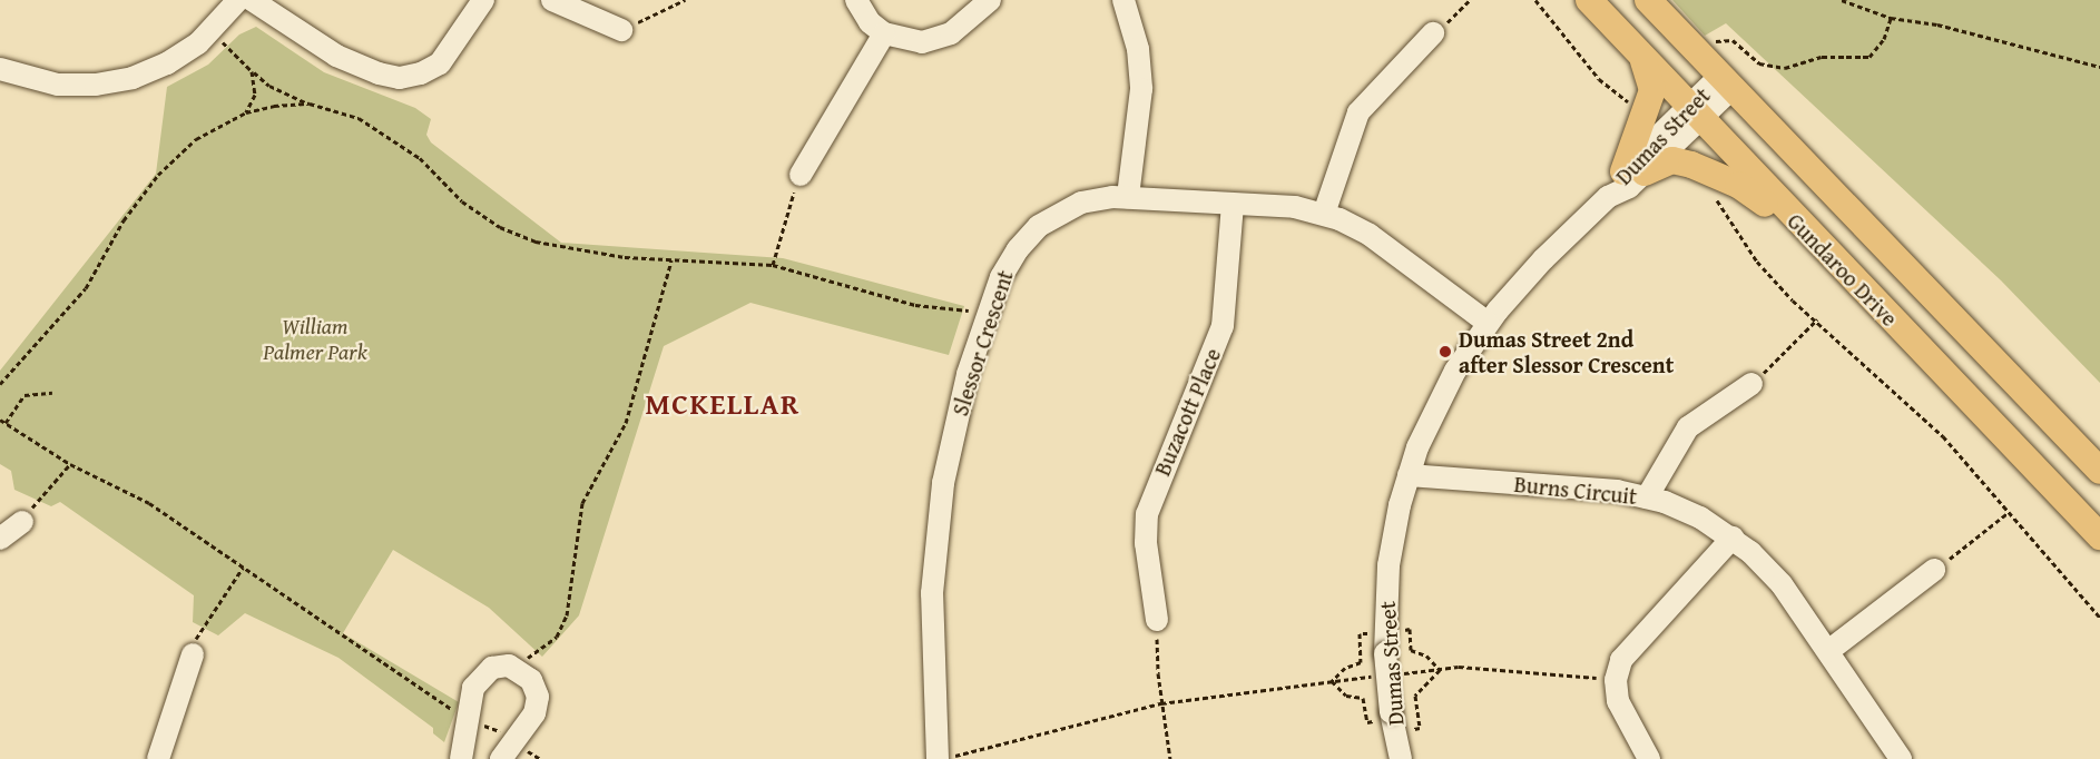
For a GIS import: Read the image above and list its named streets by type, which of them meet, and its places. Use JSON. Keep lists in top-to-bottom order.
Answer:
{
  "streets": {
    "main road": ["Gundaroo Drive"],
    "street": [
      "Dumas Street",
      "Slessor Crescent",
      "Buzacott Place",
      "Burns Circuit"
    ]
  },
  "crossings": [
    ["Dumas Street", "Gundaroo Drive"],
    ["Dumas Street", "Slessor Crescent"],
    ["Dumas Street", "Burns Circuit"],
    ["Slessor Crescent", "Buzacott Place"]
  ],
  "districts": ["MCKELLAR"],
  "parks": ["William Palmer Park"],
  "places": ["Dumas Street 2nd after Slessor Crescent"]
}
